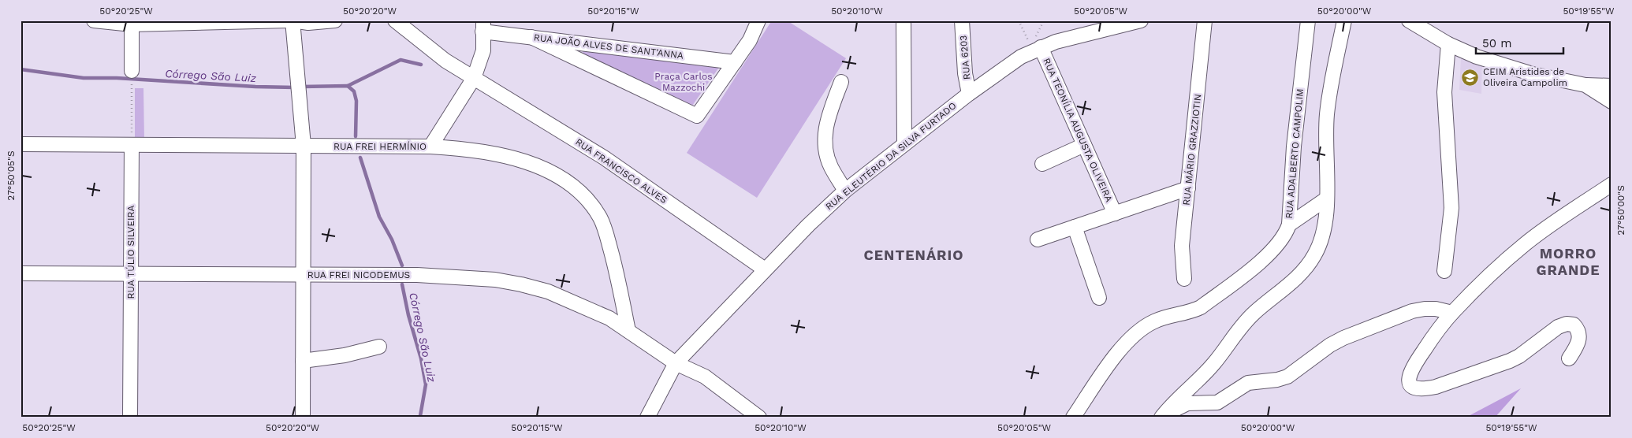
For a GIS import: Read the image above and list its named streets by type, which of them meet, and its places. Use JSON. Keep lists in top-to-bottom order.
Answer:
{
  "streets": {
    "street": [
      "RUA JOÃO ALVES DE SANT'ANNA",
      "RUA 6203",
      "RUA TEONÍLIA AUGUSTA OLIVEIRA",
      "RUA FREI HERMÍNIO",
      "RUA MÁRIO GRAZZIOTIN",
      "RUA ADALBERTO CAMPOLIM",
      "RUA ELEUTÉRIO DA SILVA FURTADO",
      "RUA FRANCISCO ALVES",
      "RUA TÚLIO SILVEIRA",
      "RUA FREI NICODEMUS"
    ]
  },
  "crossings": [
    ["RUA 6203", "RUA ELEUTÉRIO DA SILVA FURTADO"],
    ["RUA TEONÍLIA AUGUSTA OLIVEIRA", "RUA ELEUTÉRIO DA SILVA FURTADO"],
    ["RUA FREI HERMÍNIO", "RUA TÚLIO SILVEIRA"],
    ["RUA FREI HERMÍNIO", "RUA FREI NICODEMUS"],
    ["RUA ELEUTÉRIO DA SILVA FURTADO", "RUA FRANCISCO ALVES"],
    ["RUA ELEUTÉRIO DA SILVA FURTADO", "RUA FREI NICODEMUS"],
    ["RUA TÚLIO SILVEIRA", "RUA FREI NICODEMUS"]
  ],
  "districts": ["MORRO GRANDE", "CENTENÁRIO"],
  "water": ["Córrego São Luiz"],
  "parks": ["Praça Carlos Mazzochi"],
  "places": {
    "school or university": ["CEIM Aristides de Oliveira Campolim"]
  },
  "scale_bar": "50 m",
  "coordinates": [
    "50°20'25\"W",
    "50°20'20\"W",
    "50°20'15\"W",
    "50°20'10\"W",
    "50°20'05\"W",
    "50°20'00\"W",
    "50°19'55\"W",
    "27°50'05\"S",
    "27°50'00\"S"
  ]
}
